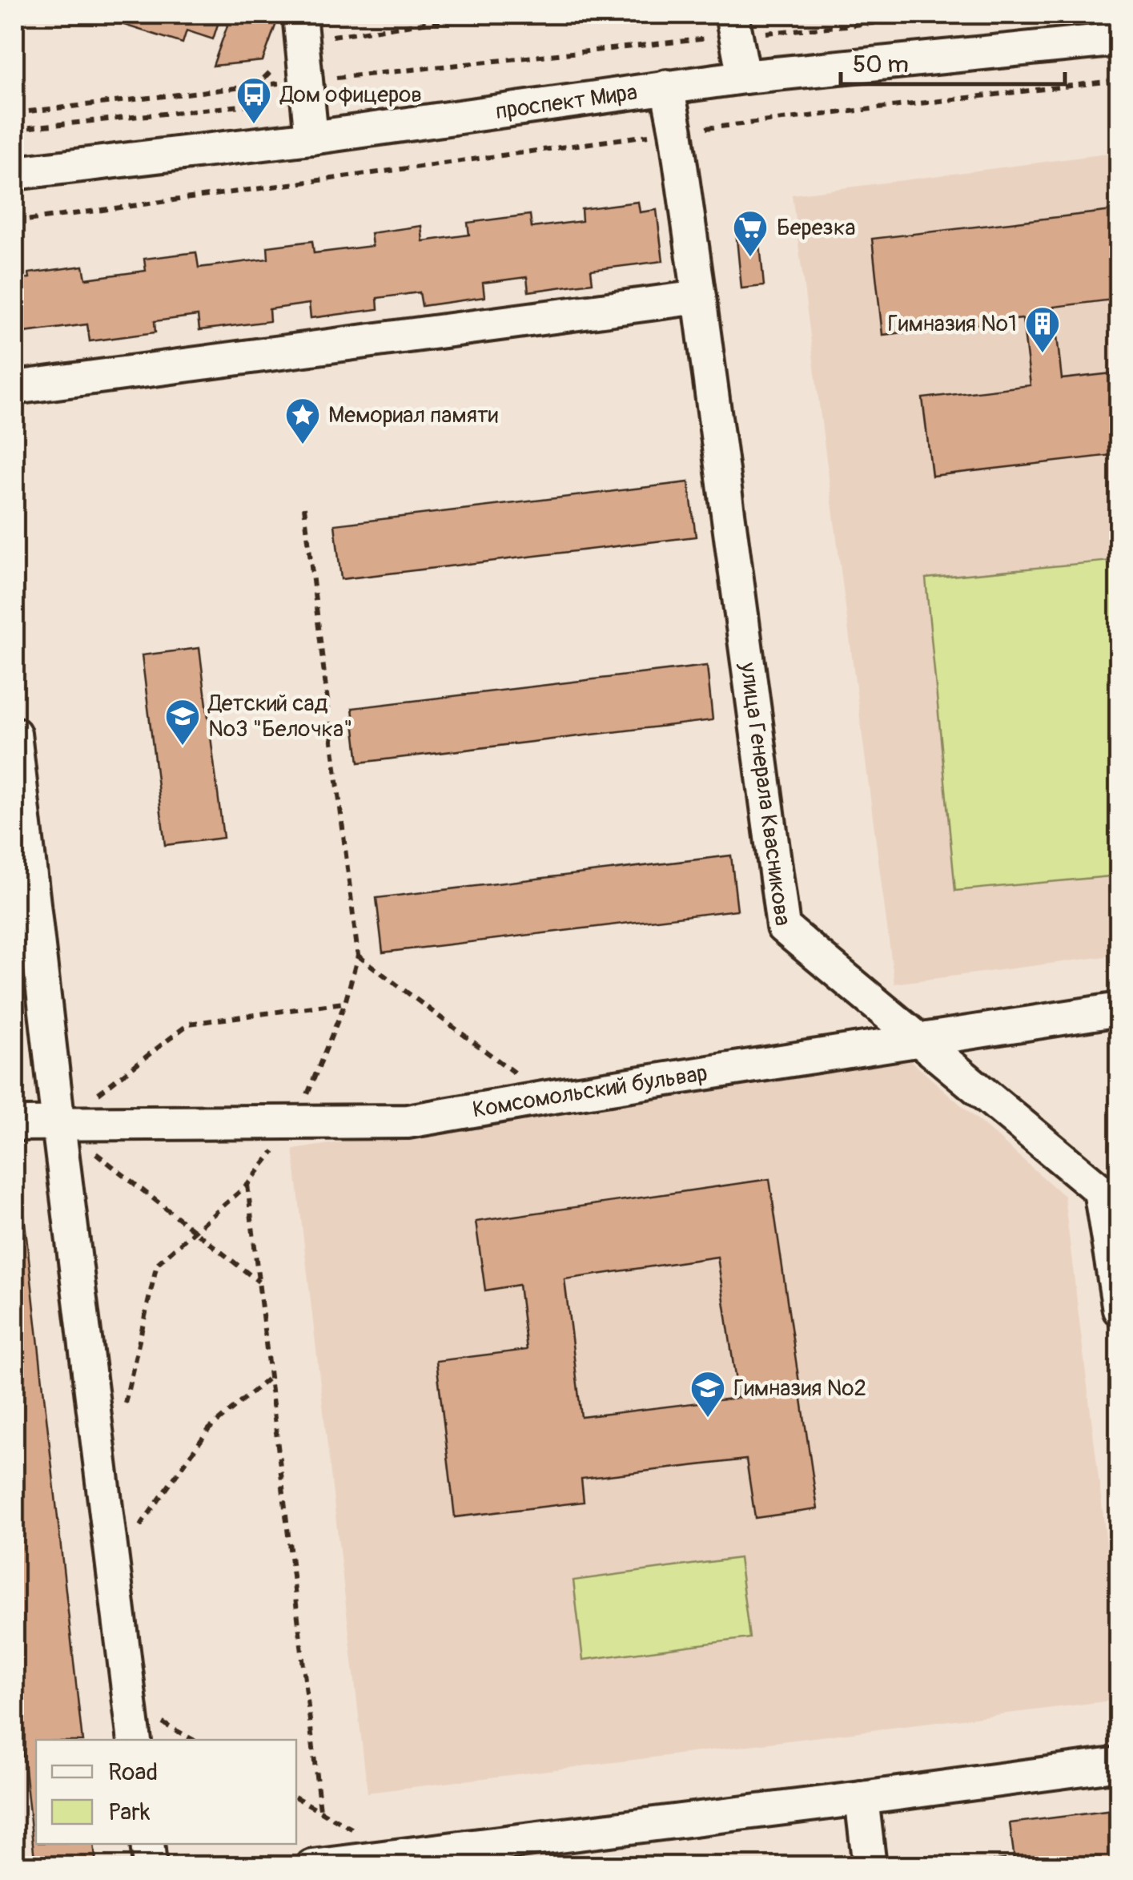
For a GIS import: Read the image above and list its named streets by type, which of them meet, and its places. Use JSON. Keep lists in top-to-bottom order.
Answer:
{
  "streets": {
    "street": ["проспект Мира", "улица Генерала Квасникова", "Комсомольский бульвар"]
  },
  "crossings": [
    ["проспект Мира", "улица Генерала Квасникова"],
    ["улица Генерала Квасникова", "Комсомольский бульвар"]
  ],
  "places": {
    "bus stop": ["Дом офицеров"],
    "supermarket": ["Березка"],
    "building": ["Гимназия №1"],
    "place": ["Мемориал памяти"],
    "school or university": ["Детский сад №3 \"Белочка\"", "Гимназия №2"]
  },
  "legend": ["Road", "Park"],
  "scale_bar": "50 m"
}
